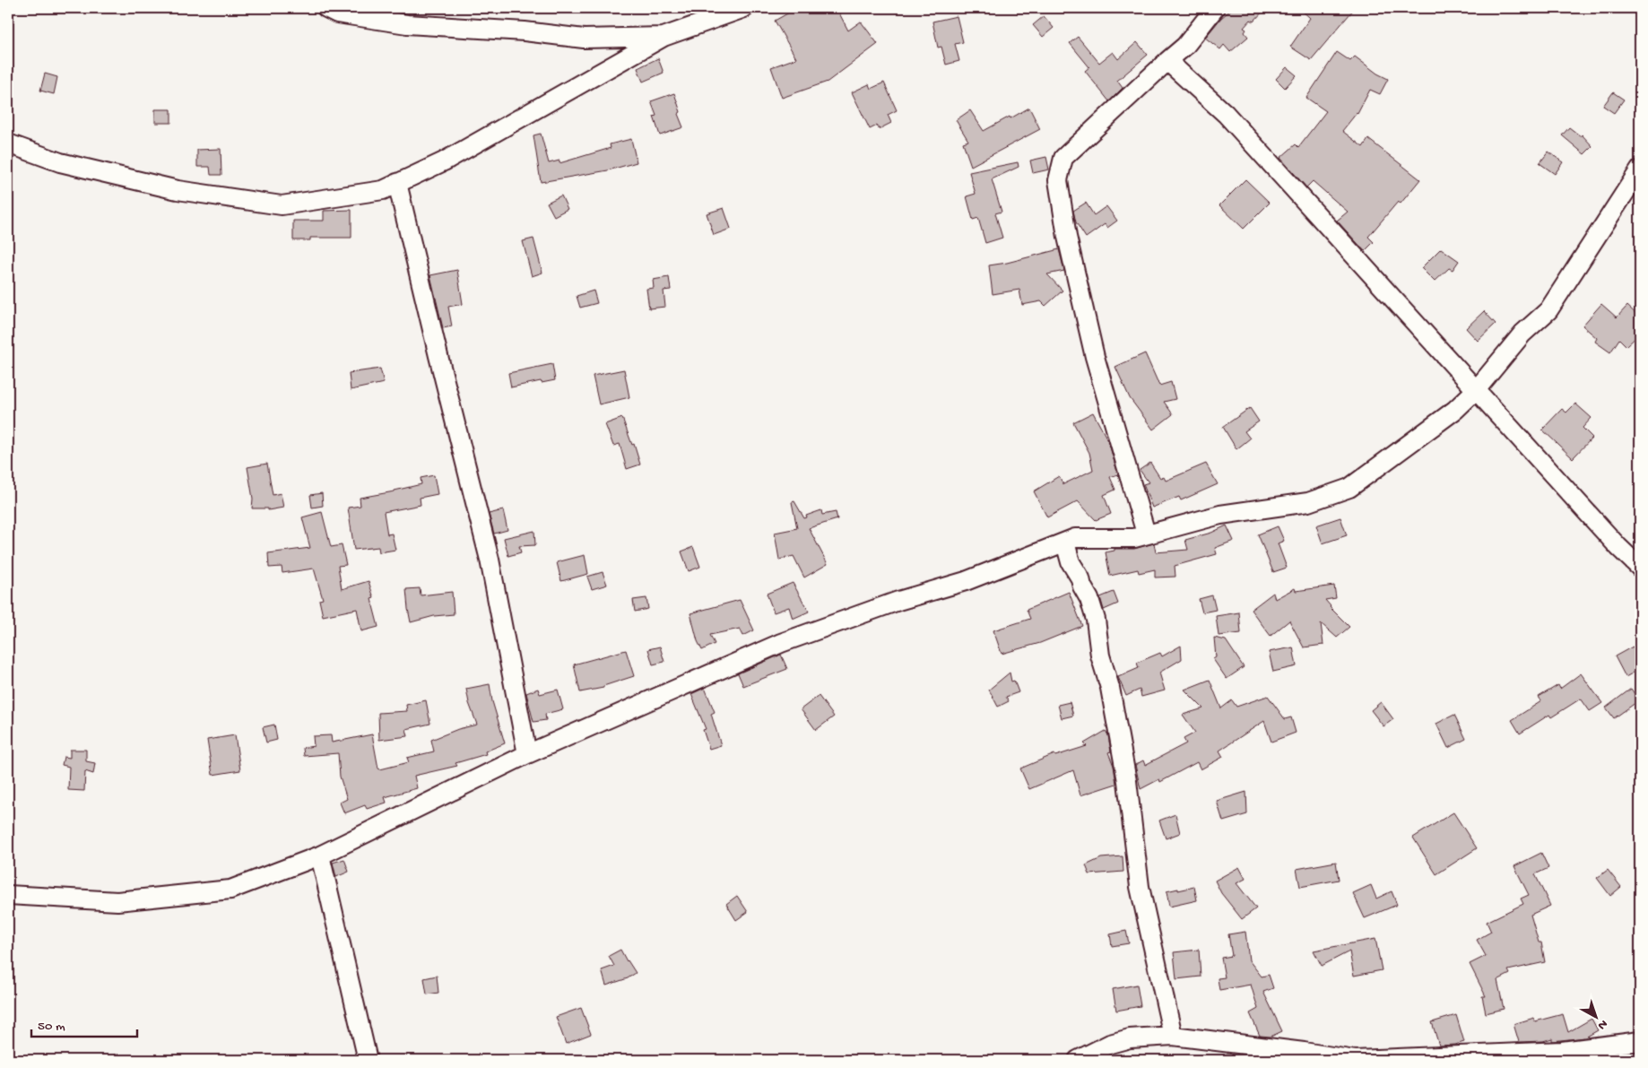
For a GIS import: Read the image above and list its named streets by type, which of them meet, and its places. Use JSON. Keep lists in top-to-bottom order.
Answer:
{
  "scale_bar": "50 m",
  "north": "bottom right"
}
